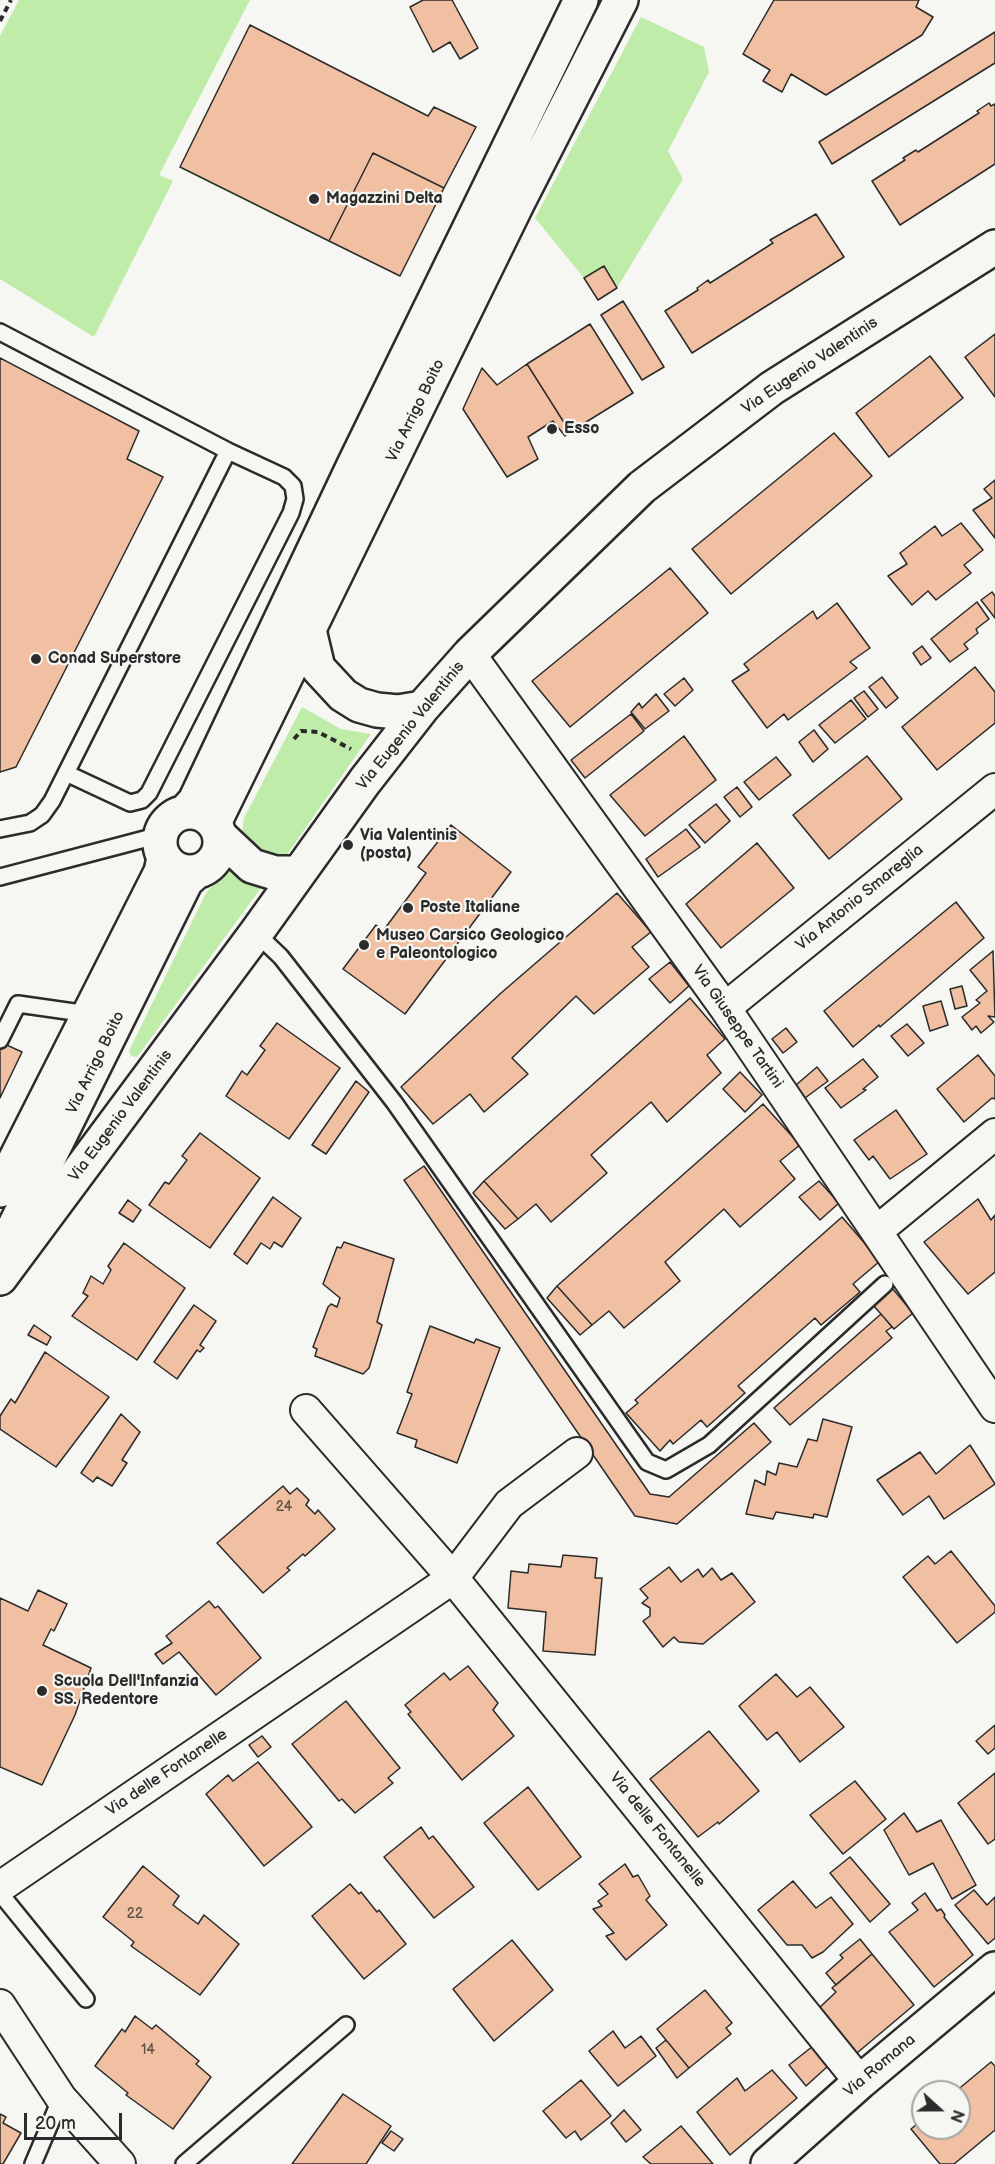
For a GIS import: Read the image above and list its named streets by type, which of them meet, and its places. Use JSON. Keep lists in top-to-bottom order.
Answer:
{
  "streets": {
    "main road": ["Via Eugenio Valentinis", "Via Arrigo Boito", "Via Romana"],
    "street": ["Via Antonio Smareglia", "Via Giuseppe Tartini", "Via delle Fontanelle"]
  },
  "crossings": [
    ["Via Eugenio Valentinis", "Via Giuseppe Tartini"],
    ["Via Antonio Smareglia", "Via Giuseppe Tartini"],
    ["Via delle Fontanelle", "Via Romana"]
  ],
  "places": [
    "Magazzini Delta",
    "Esso",
    "Conad Superstore",
    "Via Valentinis (posta)",
    "Poste Italiane",
    "Museo Carsico Geologico e Paleontologico",
    "Scuola Dell'Infanzia SS. Redentore"
  ],
  "house_numbers": ["24", "22", "14"],
  "scale_bar": "20 m",
  "north": "right"
}
